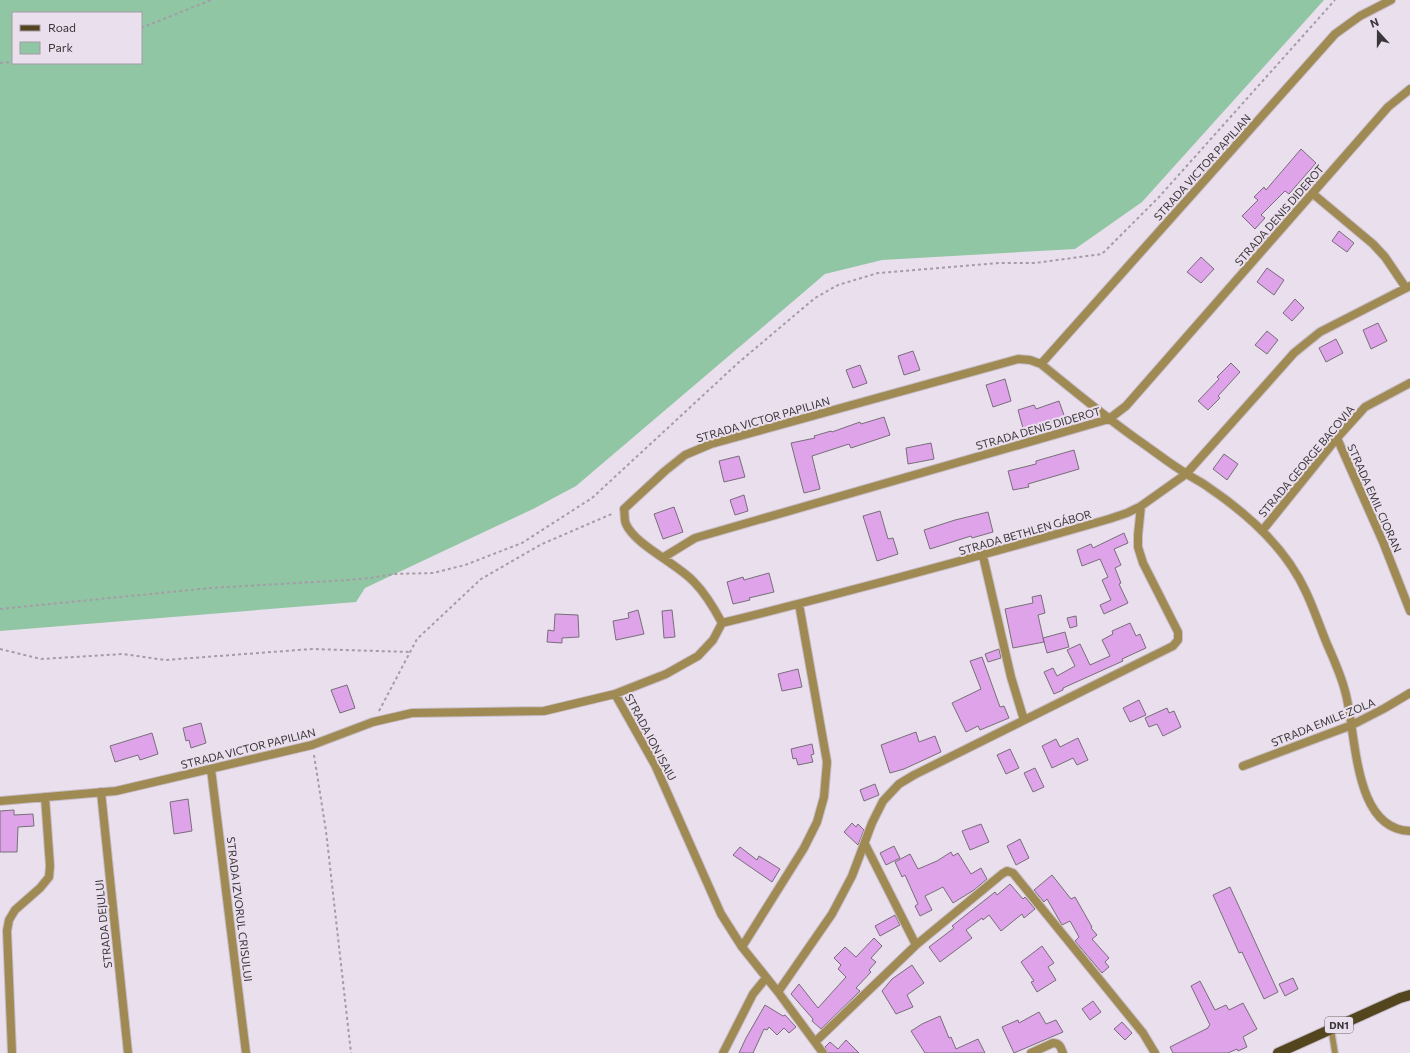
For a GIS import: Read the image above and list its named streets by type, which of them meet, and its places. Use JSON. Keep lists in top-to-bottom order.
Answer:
{
  "streets": {
    "main road": ["DN1"],
    "street": [
      "STRADA VICTOR PAPILIAN",
      "STRADA DENIS DIDEROT",
      "STRADA GEORGE BACOVIA",
      "STRADA EMIL CIORAN",
      "STRADA BETHLEN GÁBOR",
      "STRADA EMILE ZOLA",
      "STRADA ION ISAIU",
      "STRADA IZVORUL CRISULUI",
      "STRADA DEJULUI"
    ]
  },
  "crossings": [
    ["STRADA VICTOR PAPILIAN", "STRADA DENIS DIDEROT"],
    ["STRADA VICTOR PAPILIAN", "STRADA GEORGE BACOVIA"],
    ["STRADA VICTOR PAPILIAN", "STRADA BETHLEN GÁBOR"],
    ["STRADA VICTOR PAPILIAN", "STRADA EMILE ZOLA"],
    ["STRADA VICTOR PAPILIAN", "STRADA ION ISAIU"],
    ["STRADA VICTOR PAPILIAN", "STRADA IZVORUL CRISULUI"],
    ["STRADA VICTOR PAPILIAN", "STRADA DEJULUI"],
    ["STRADA GEORGE BACOVIA", "STRADA EMIL CIORAN"]
  ],
  "legend": ["Road", "Park"],
  "north": "top"
}
